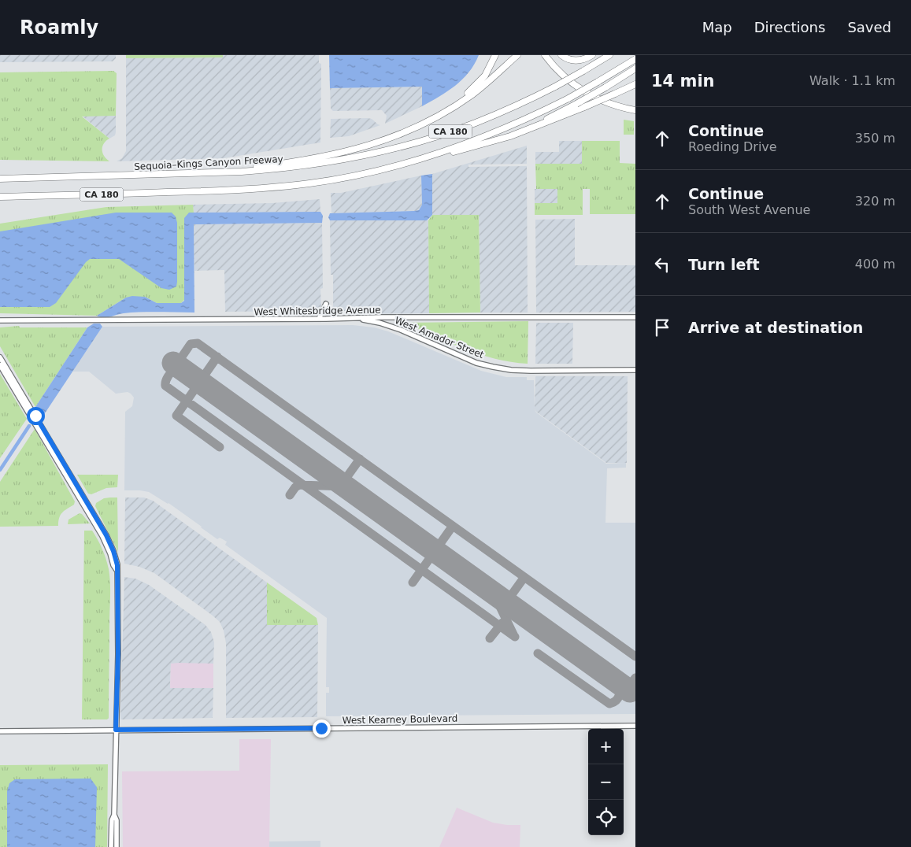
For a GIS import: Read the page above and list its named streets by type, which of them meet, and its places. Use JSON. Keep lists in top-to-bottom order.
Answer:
{
  "streets": {
    "highway": ["CA 180", "Sequoia–Kings Canyon Freeway"],
    "main road": ["West Whitesbridge Avenue", "West Amador Street", "West Kearney Boulevard"]
  },
  "crossings": [
    ["West Whitesbridge Avenue", "West Amador Street"]
  ],
  "page": {
    "header": "Roamly",
    "nav": ["Map", "Directions", "Saved"],
    "heading": ["14 min", "Walk · 1.1 km"],
    "list": [
      ["Continue", "Roeding Drive", "350 m"],
      ["Continue", "South West Avenue", "320 m"],
      ["Turn left", "400 m"],
      "Arrive at destination"
    ],
    "map_buttons": ["+", "−"]
  }
}
